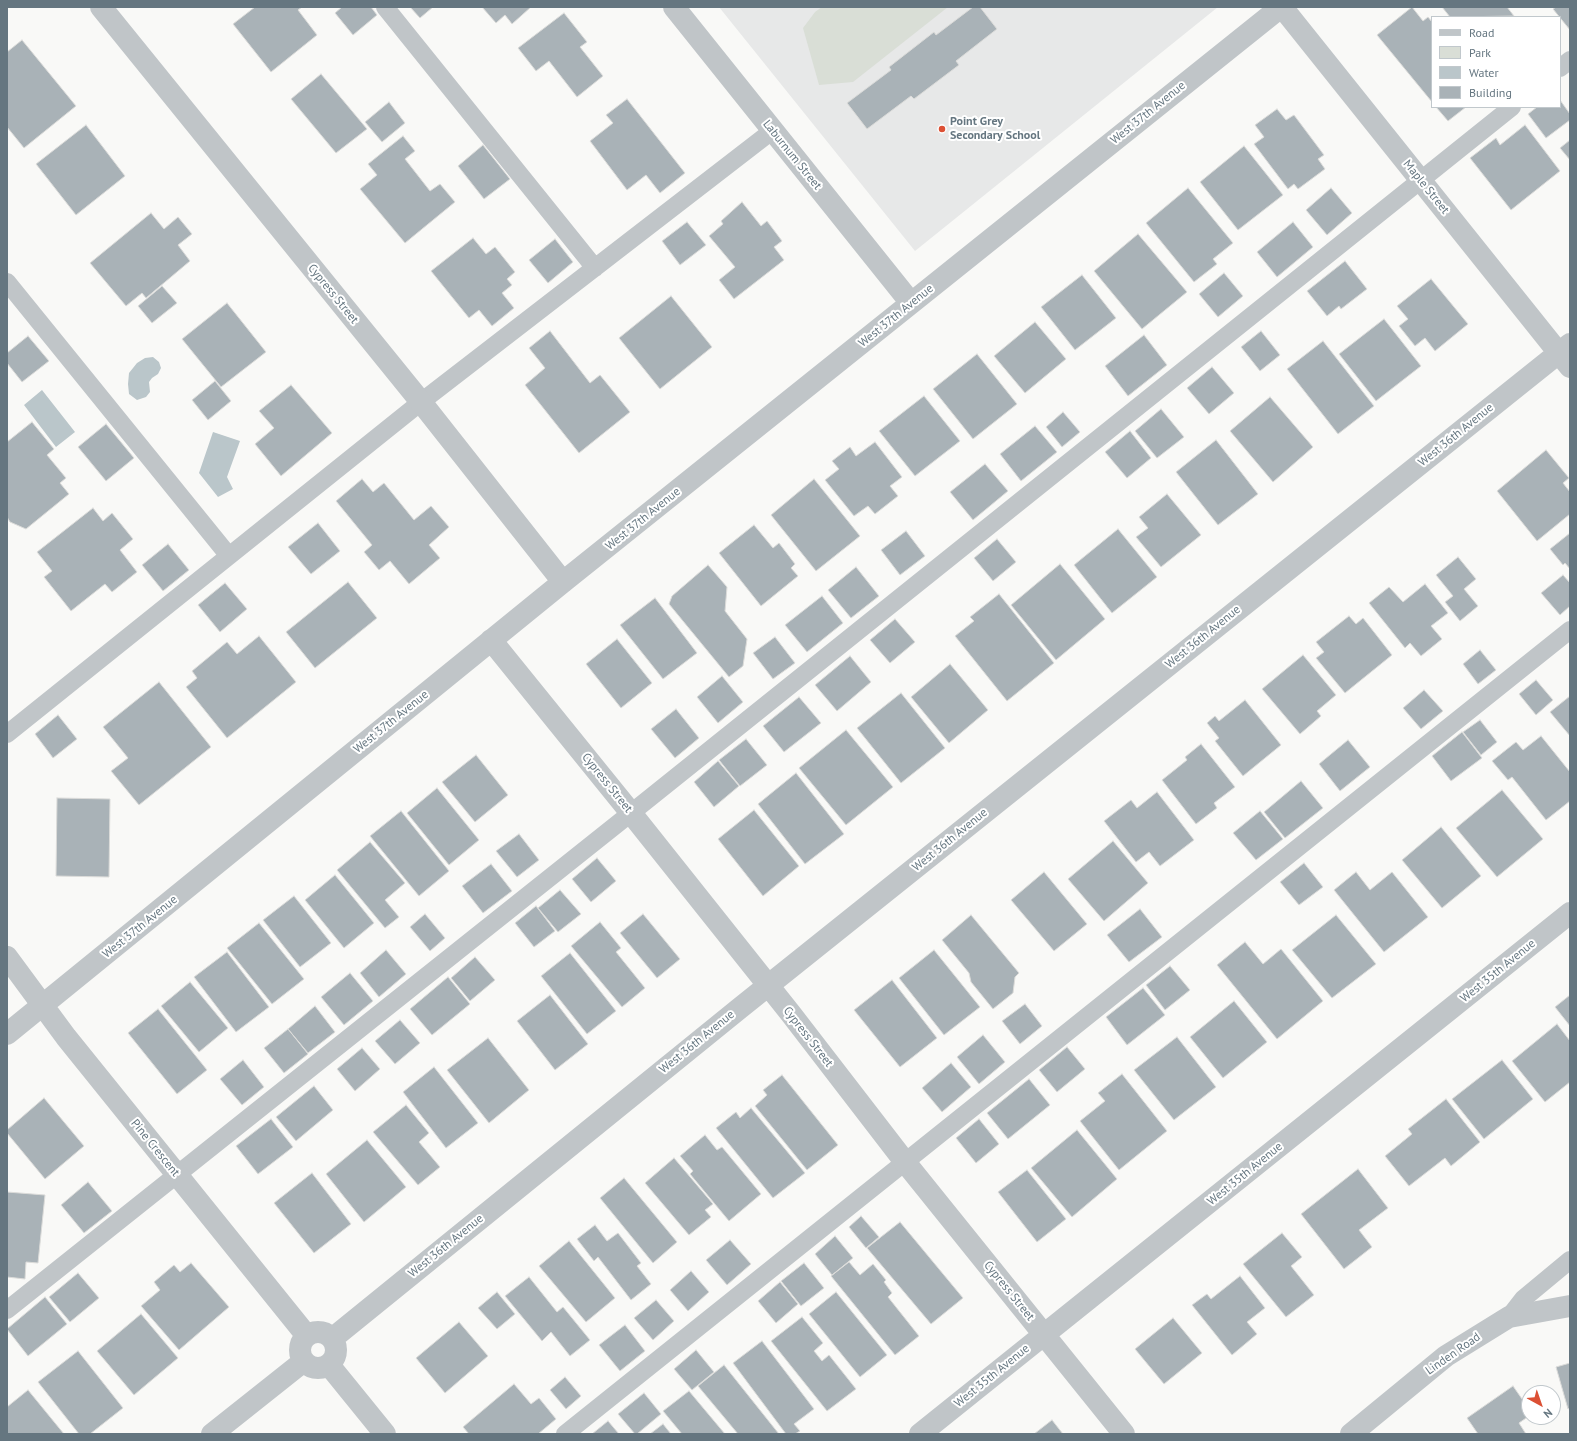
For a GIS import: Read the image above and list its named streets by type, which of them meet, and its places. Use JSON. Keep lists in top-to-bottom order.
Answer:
{
  "streets": {
    "street": [
      "West 37th Avenue",
      "Laburnum Street",
      "Maple Street",
      "Cypress Street",
      "West 36th Avenue",
      "West 35th Avenue",
      "Pine Crescent",
      "Linden Road"
    ]
  },
  "crossings": [
    ["West 37th Avenue", "Laburnum Street"],
    ["West 37th Avenue", "Maple Street"],
    ["West 37th Avenue", "Cypress Street"],
    ["West 37th Avenue", "Pine Crescent"],
    ["Maple Street", "West 36th Avenue"],
    ["Cypress Street", "West 36th Avenue"],
    ["Cypress Street", "West 35th Avenue"],
    ["West 36th Avenue", "Pine Crescent"]
  ],
  "places": ["Point Grey Secondary School"],
  "legend": [
    "Road",
    "Park",
    "Water",
    "Building"
  ],
  "north": "bottom right"
}
